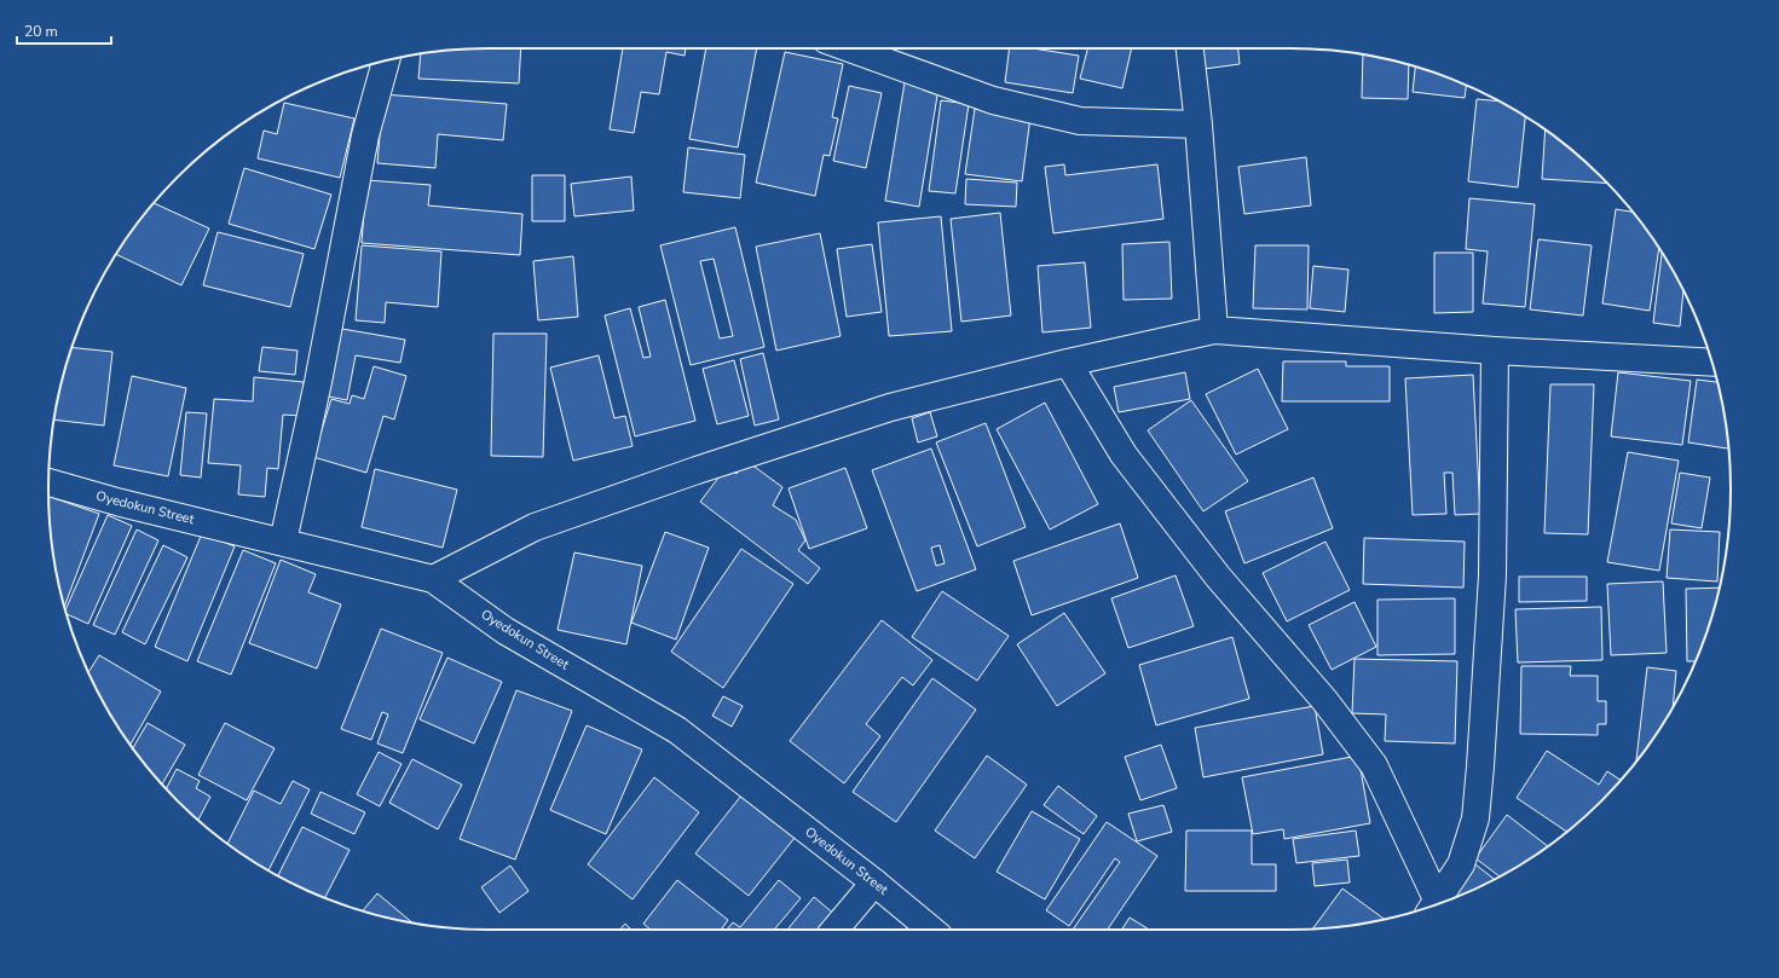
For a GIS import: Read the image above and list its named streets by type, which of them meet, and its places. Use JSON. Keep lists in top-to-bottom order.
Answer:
{
  "streets": {
    "street": ["Oyedokun Street"]
  },
  "scale_bar": "20 m"
}
